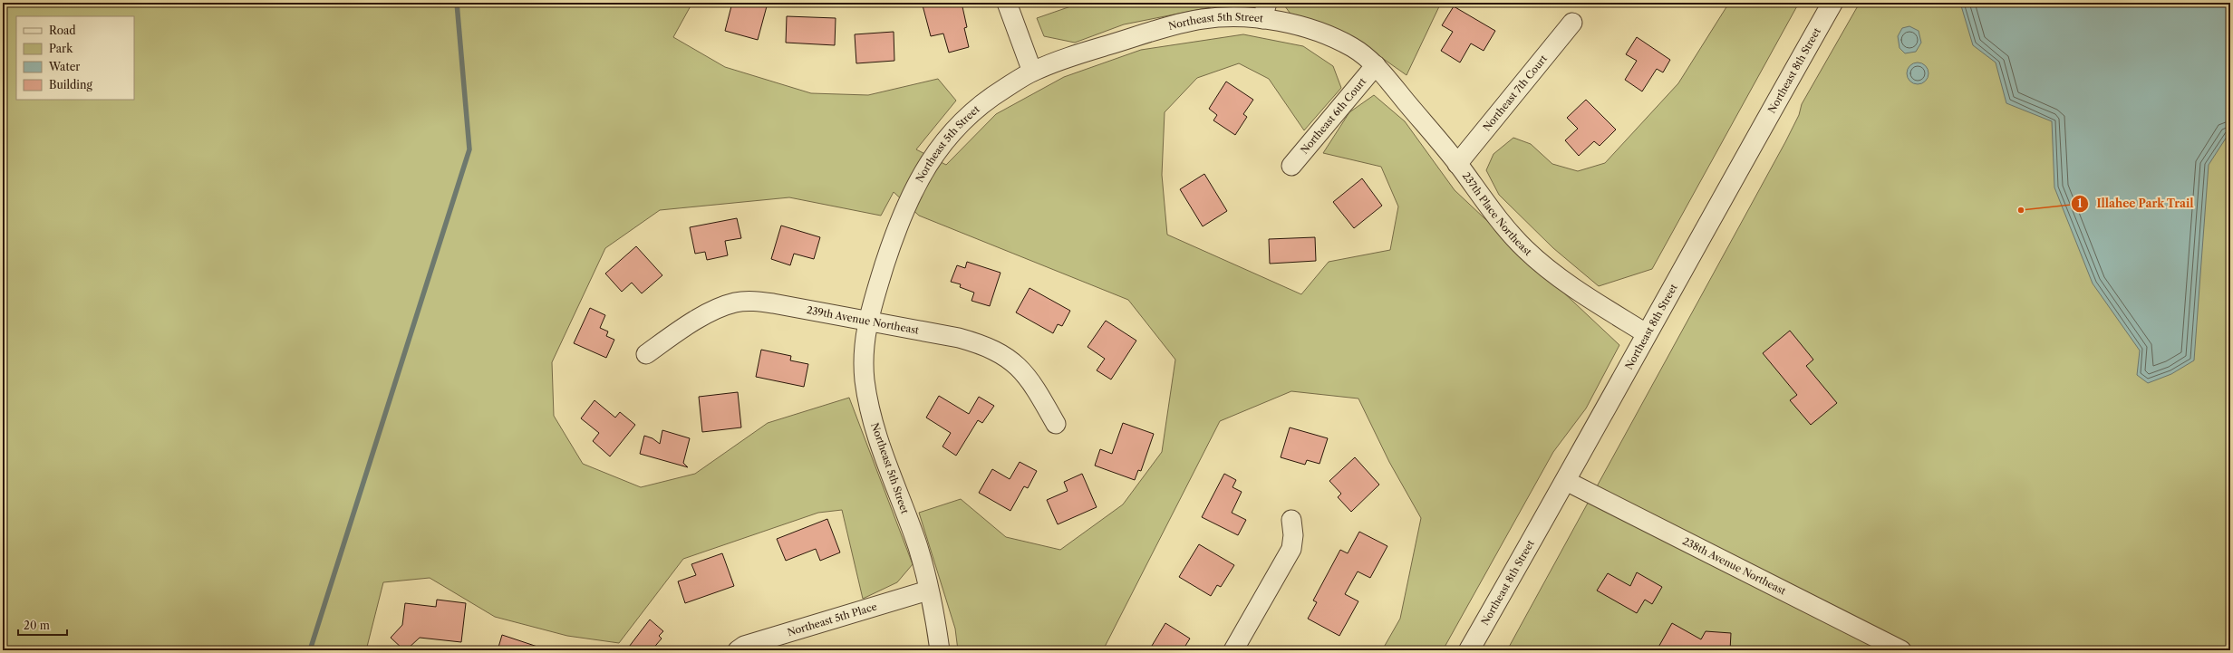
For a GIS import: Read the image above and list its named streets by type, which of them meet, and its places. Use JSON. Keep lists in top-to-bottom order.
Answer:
{
  "streets": {
    "street": [
      "Northeast 5th Street",
      "Northeast 8th Street",
      "Northeast 7th Court",
      "Northeast 6th Court",
      "237th Place Northeast",
      "239th Avenue Northeast",
      "238th Avenue Northeast",
      "Northeast 5th Place"
    ]
  },
  "crossings": [
    ["Northeast 5th Street", "Northeast 6th Court"],
    ["Northeast 5th Street", "237th Place Northeast"],
    ["Northeast 5th Street", "239th Avenue Northeast"],
    ["Northeast 5th Street", "Northeast 5th Place"],
    ["Northeast 8th Street", "237th Place Northeast"],
    ["Northeast 8th Street", "238th Avenue Northeast"],
    ["Northeast 7th Court", "237th Place Northeast"],
    ["Northeast 6th Court", "237th Place Northeast"]
  ],
  "places": ["Illahee Park Trail"],
  "legend": [
    "Road",
    "Park",
    "Water",
    "Building"
  ],
  "scale_bar": "20 m"
}
